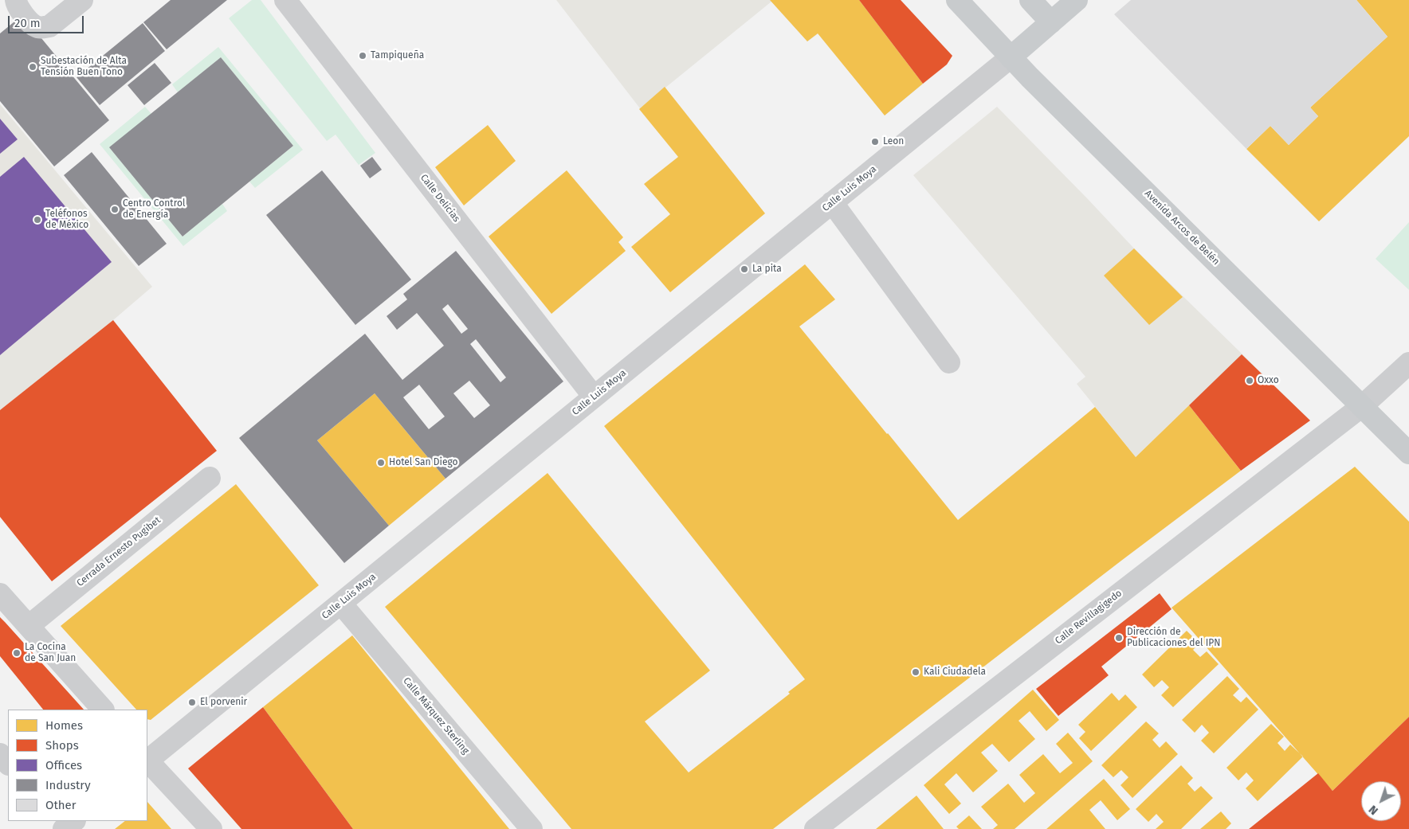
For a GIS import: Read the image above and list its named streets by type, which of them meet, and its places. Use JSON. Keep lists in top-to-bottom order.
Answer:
{
  "streets": {
    "main road": ["Calle Luis Moya", "Avenida Arcos de Belén"],
    "street": [
      "Calle Delicias",
      "Cerrada Ernesto Pugibet",
      "Calle Revillagigedo",
      "Calle Márquez Sterling"
    ]
  },
  "crossings": [
    ["Calle Luis Moya", "Calle Delicias"],
    ["Calle Luis Moya", "Avenida Arcos de Belén"],
    ["Calle Luis Moya", "Calle Márquez Sterling"],
    ["Avenida Arcos de Belén", "Calle Revillagigedo"]
  ],
  "places": [
    "Tampiqueña",
    "Subestación de Alta Tensión Buen Tono",
    "Leon",
    "Centro Control de Energía",
    "Teléfonos de México",
    "La pita",
    "Oxxo",
    "Hotel San Diego",
    "Dirección de Publicaciones del IPN",
    "La Cocina de San Juan",
    "Kali Ciudadela",
    "El porvenir"
  ],
  "legend": [
    "Homes",
    "Shops",
    "Offices",
    "Industry",
    "Other"
  ],
  "scale_bar": "20 m",
  "north": "bottom left"
}
